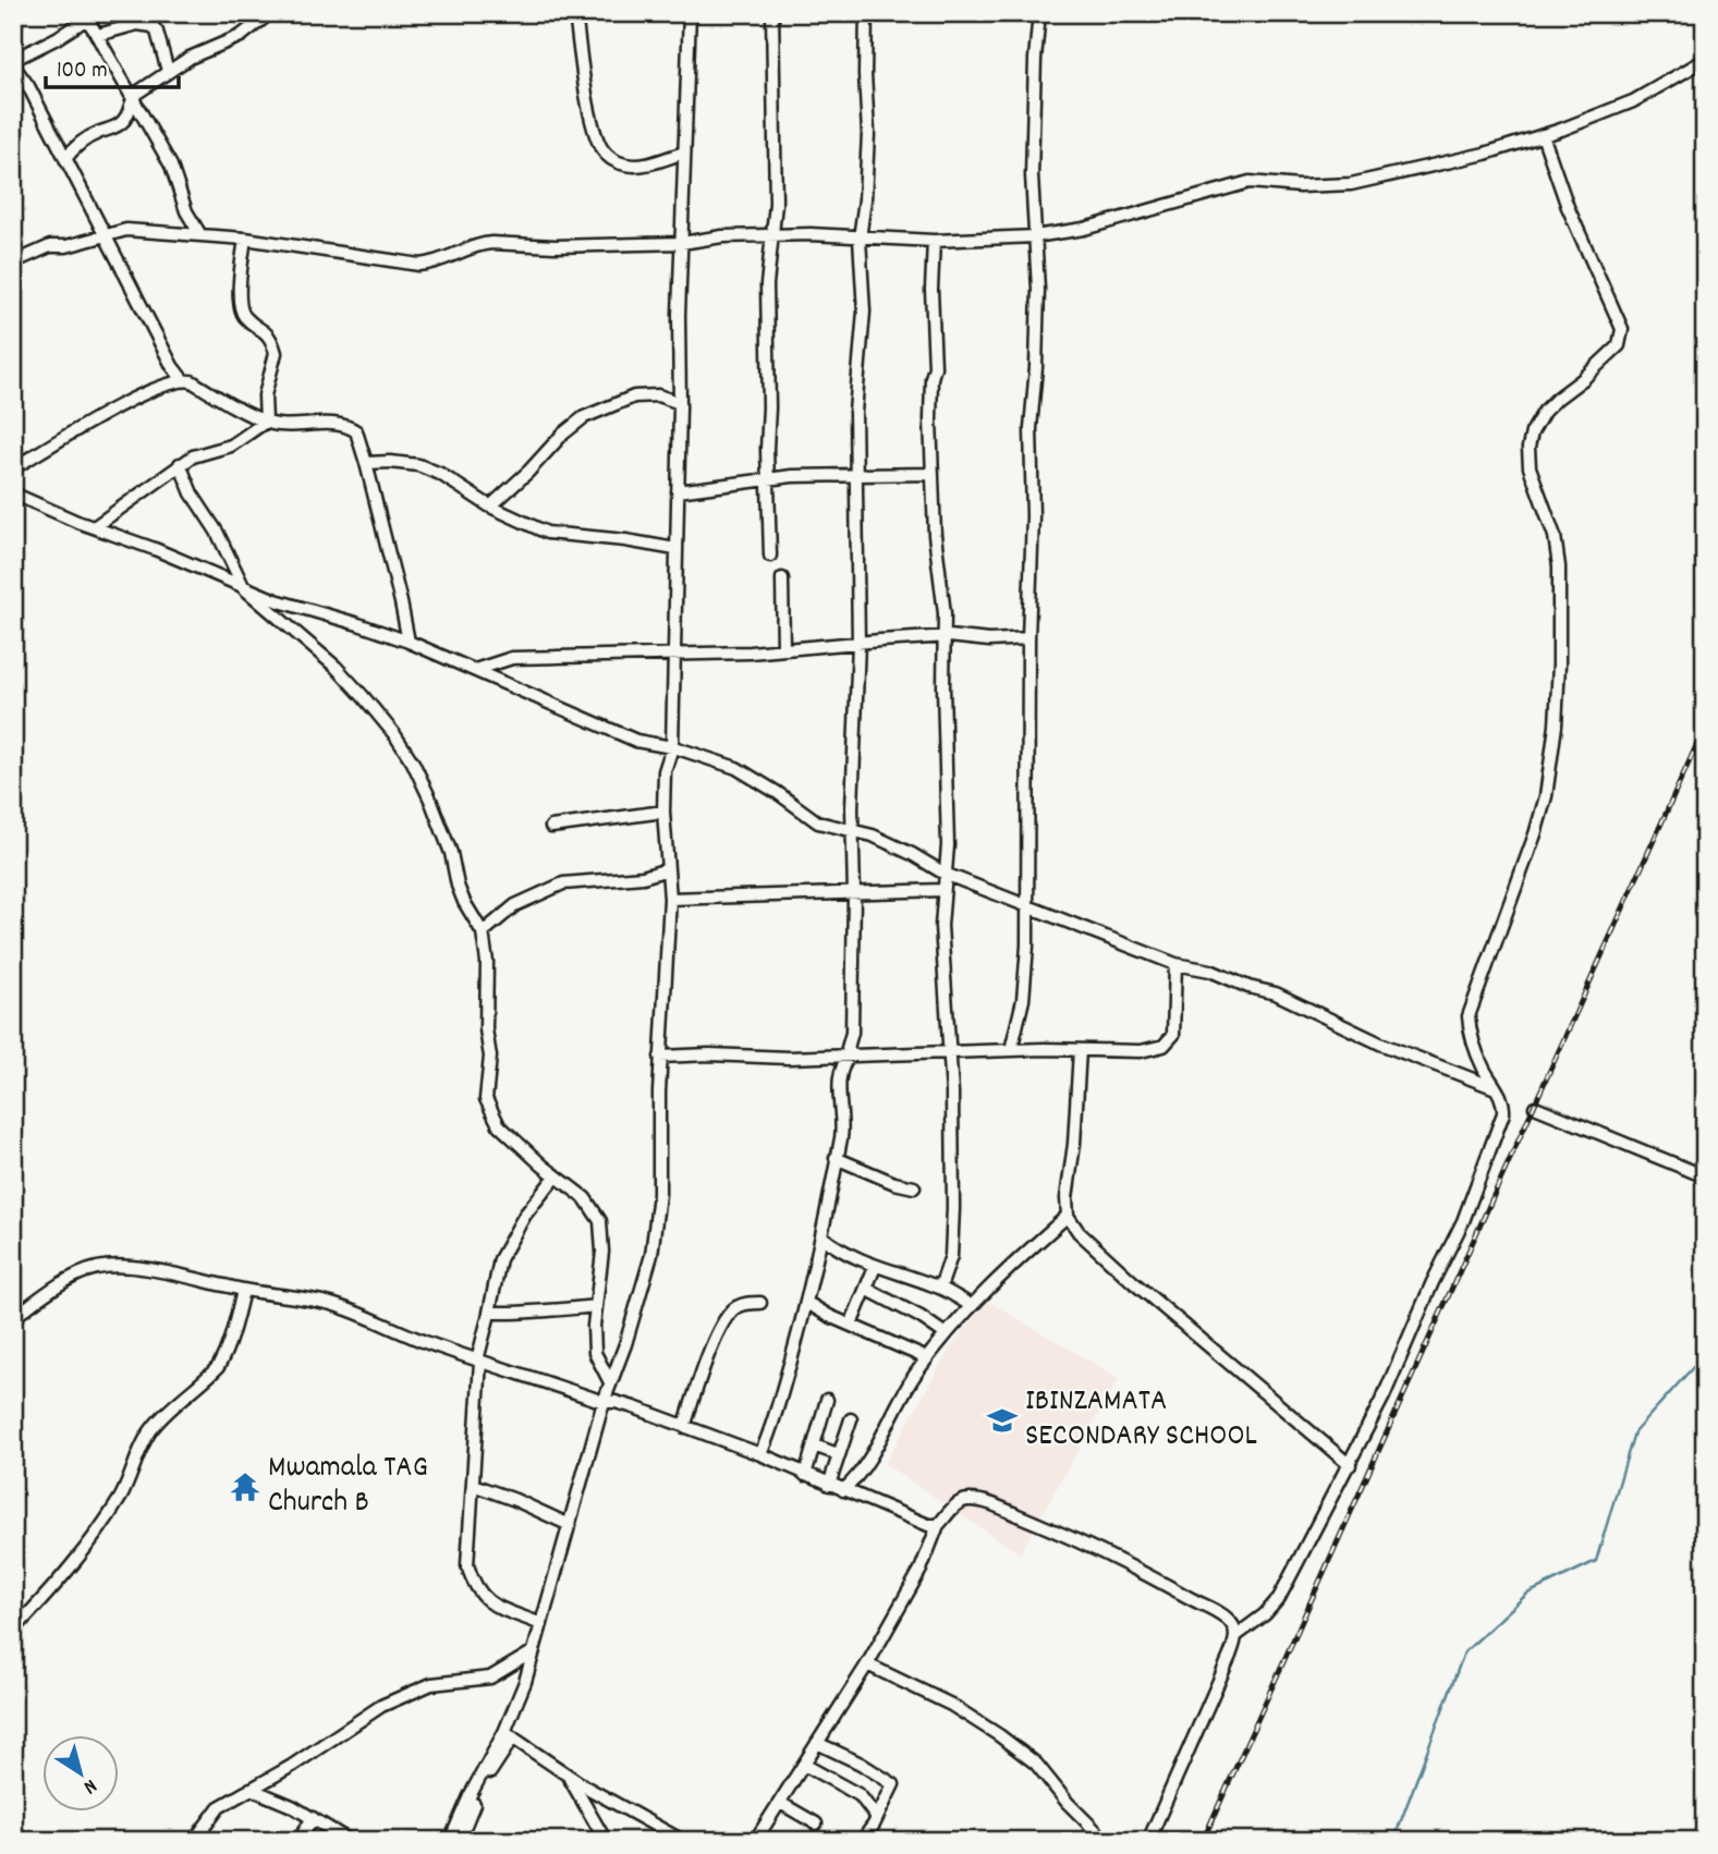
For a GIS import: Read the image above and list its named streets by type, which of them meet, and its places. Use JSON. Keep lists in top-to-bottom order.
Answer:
{
  "places": {
    "school or university": ["IBINZAMATA SECONDARY SCHOOL"],
    "temple": ["Mwamala TAG Church B"]
  },
  "scale_bar": "100 m",
  "north": "bottom right"
}
